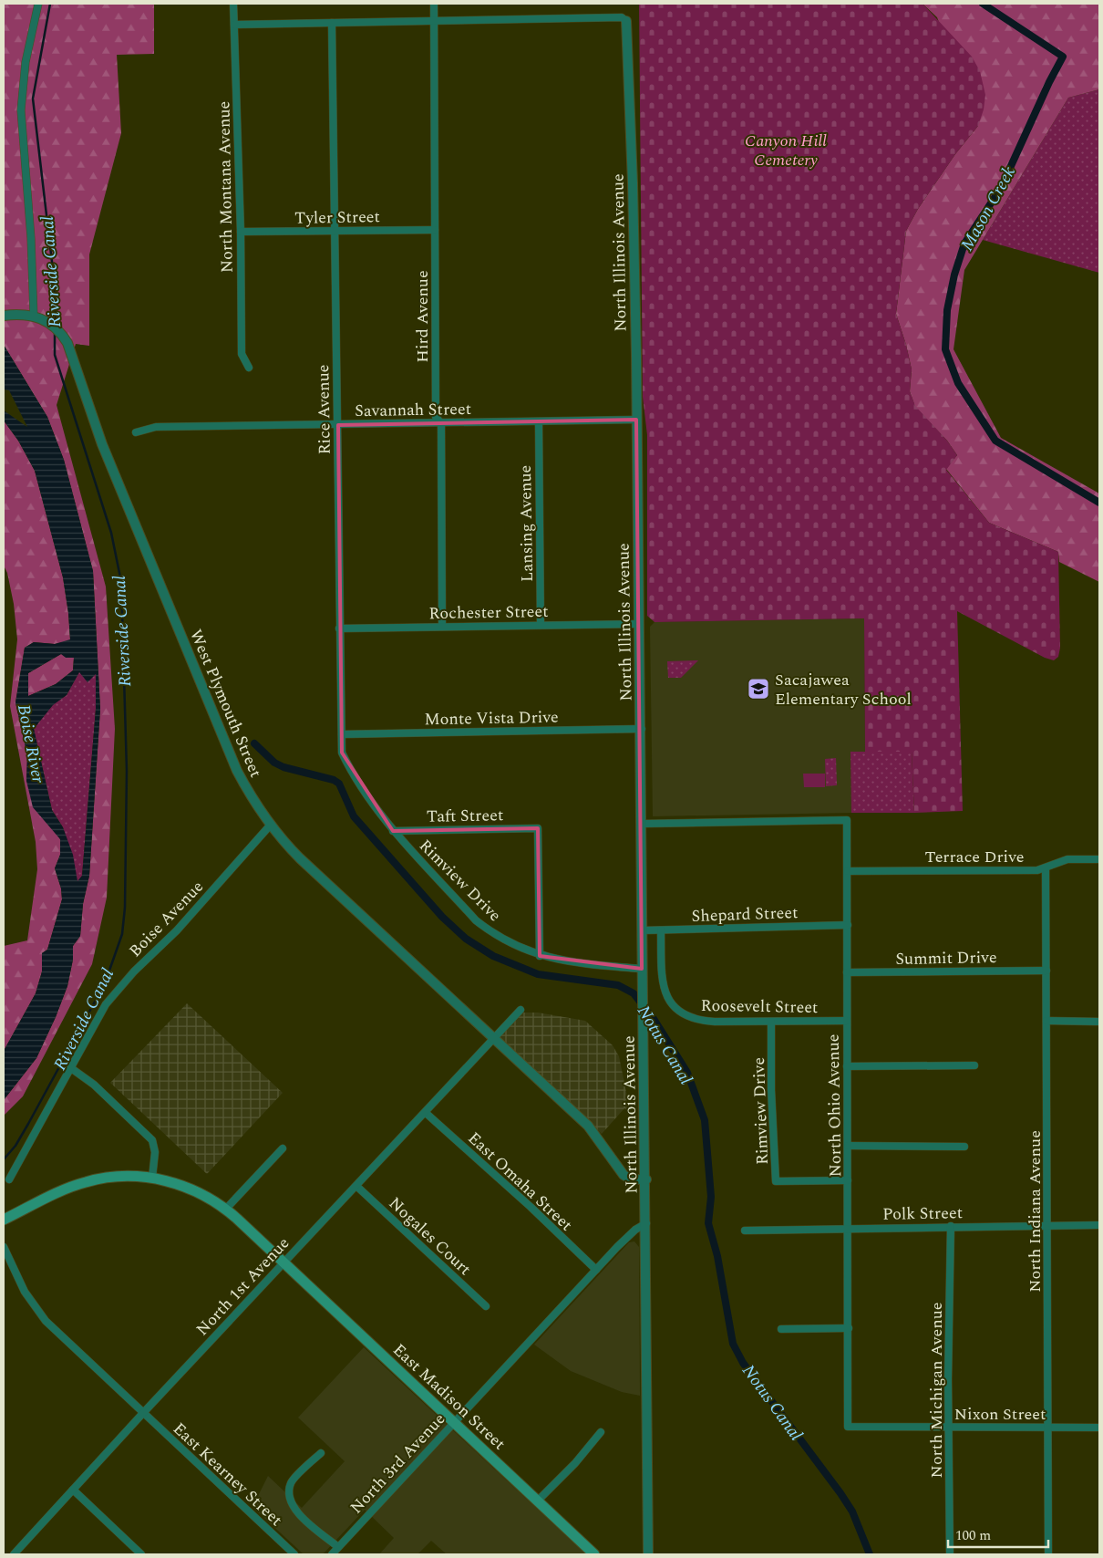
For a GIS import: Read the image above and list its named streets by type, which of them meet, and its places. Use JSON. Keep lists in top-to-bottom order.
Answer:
{
  "streets": {
    "main road": ["East Madison Street"],
    "street": [
      "North Montana Avenue",
      "Tyler Street",
      "North Illinois Avenue",
      "Hird Avenue",
      "Rice Avenue",
      "Savannah Street",
      "Lansing Avenue",
      "Rochester Street",
      "West Plymouth Street",
      "Monte Vista Drive",
      "Taft Street",
      "Terrace Drive",
      "Rimview Drive",
      "Shepard Street",
      "Boise Avenue",
      "Summit Drive",
      "Roosevelt Street",
      "North Ohio Avenue",
      "East Omaha Street",
      "North Indiana Avenue",
      "Polk Street",
      "Nogales Court",
      "North 1st Avenue",
      "North Michigan Avenue",
      "Nixon Street",
      "North 3rd Avenue",
      "East Kearney Street"
    ]
  },
  "crossings": [
    ["North Montana Avenue", "Tyler Street"],
    ["Tyler Street", "Hird Avenue"],
    ["Tyler Street", "Rice Avenue"],
    ["North Illinois Avenue", "Savannah Street"],
    ["North Illinois Avenue", "Rochester Street"],
    ["North Illinois Avenue", "West Plymouth Street"],
    ["North Illinois Avenue", "Monte Vista Drive"],
    ["North Illinois Avenue", "Rimview Drive"],
    ["North Illinois Avenue", "Shepard Street"],
    ["North Illinois Avenue", "North Ohio Avenue"],
    ["Hird Avenue", "Savannah Street"],
    ["Hird Avenue", "Rochester Street"],
    ["Rice Avenue", "Savannah Street"],
    ["Rice Avenue", "Rochester Street"],
    ["Rice Avenue", "Monte Vista Drive"],
    ["Rice Avenue", "Rimview Drive"],
    ["Savannah Street", "Lansing Avenue"],
    ["Lansing Avenue", "Rochester Street"],
    ["West Plymouth Street", "Boise Avenue"],
    ["West Plymouth Street", "North 1st Avenue"],
    ["Taft Street", "Rimview Drive"],
    ["Terrace Drive", "North Ohio Avenue"],
    ["Terrace Drive", "North Indiana Avenue"],
    ["Rimview Drive", "Roosevelt Street"],
    ["Rimview Drive", "North Ohio Avenue"],
    ["Shepard Street", "Roosevelt Street"],
    ["Shepard Street", "North Ohio Avenue"],
    ["Summit Drive", "North Ohio Avenue"],
    ["Summit Drive", "North Indiana Avenue"],
    ["Roosevelt Street", "North Ohio Avenue"],
    ["North Ohio Avenue", "Polk Street"],
    ["North Ohio Avenue", "Nixon Street"],
    ["East Omaha Street", "North 1st Avenue"],
    ["East Omaha Street", "North 3rd Avenue"],
    ["North Indiana Avenue", "Polk Street"],
    ["North Indiana Avenue", "Nixon Street"],
    ["Polk Street", "North Michigan Avenue"],
    ["Nogales Court", "North 1st Avenue"],
    ["North 1st Avenue", "East Madison Street"],
    ["North 1st Avenue", "East Kearney Street"],
    ["North Michigan Avenue", "Nixon Street"],
    ["East Madison Street", "North 3rd Avenue"]
  ],
  "water": [
    "Mason Creek",
    "Riverside Canal",
    "Boise River",
    "Notus Canal"
  ],
  "parks": ["Canyon Hill Cemetery"],
  "places": {
    "school or university": ["Sacajawea Elementary School"]
  },
  "scale_bar": "100 m"
}
